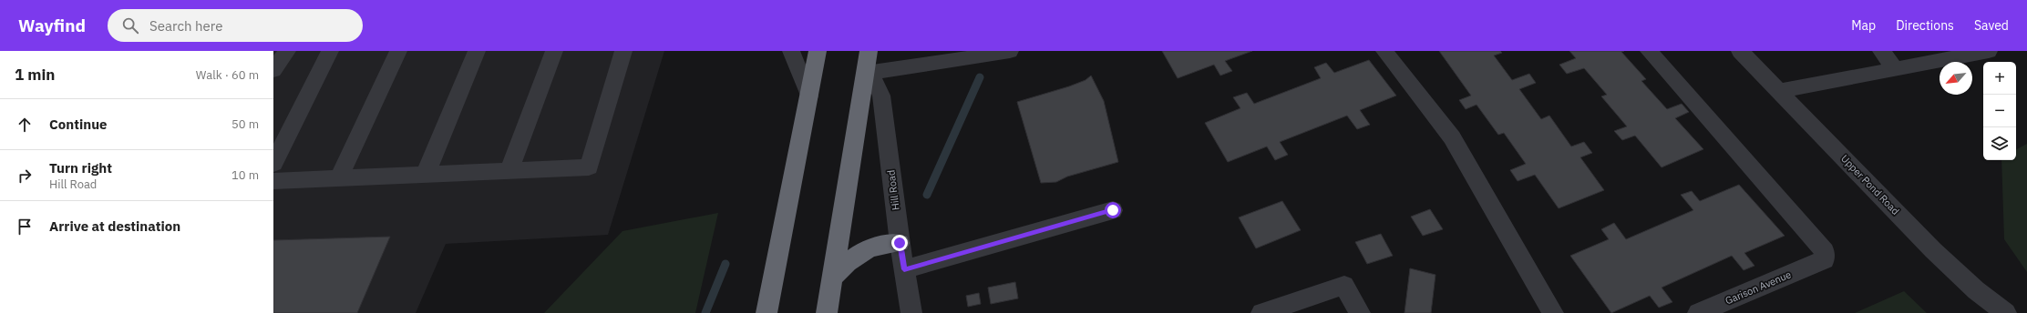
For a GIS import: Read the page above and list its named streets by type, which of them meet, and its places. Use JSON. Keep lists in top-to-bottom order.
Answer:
{
  "streets": {
    "street": ["Upper Pond Road", "Hill Road", "Garison Avenue"]
  },
  "north": "bottom left",
  "page": {
    "header": "Wayfind",
    "search": "Search here",
    "nav": ["Map", "Directions", "Saved"],
    "heading": ["1 min", "Walk · 60 m"],
    "map_buttons": ["+", "−"],
    "list": [
      ["Continue", "50 m"],
      ["Turn right", "Hill Road", "10 m"],
      "Arrive at destination"
    ]
  }
}
